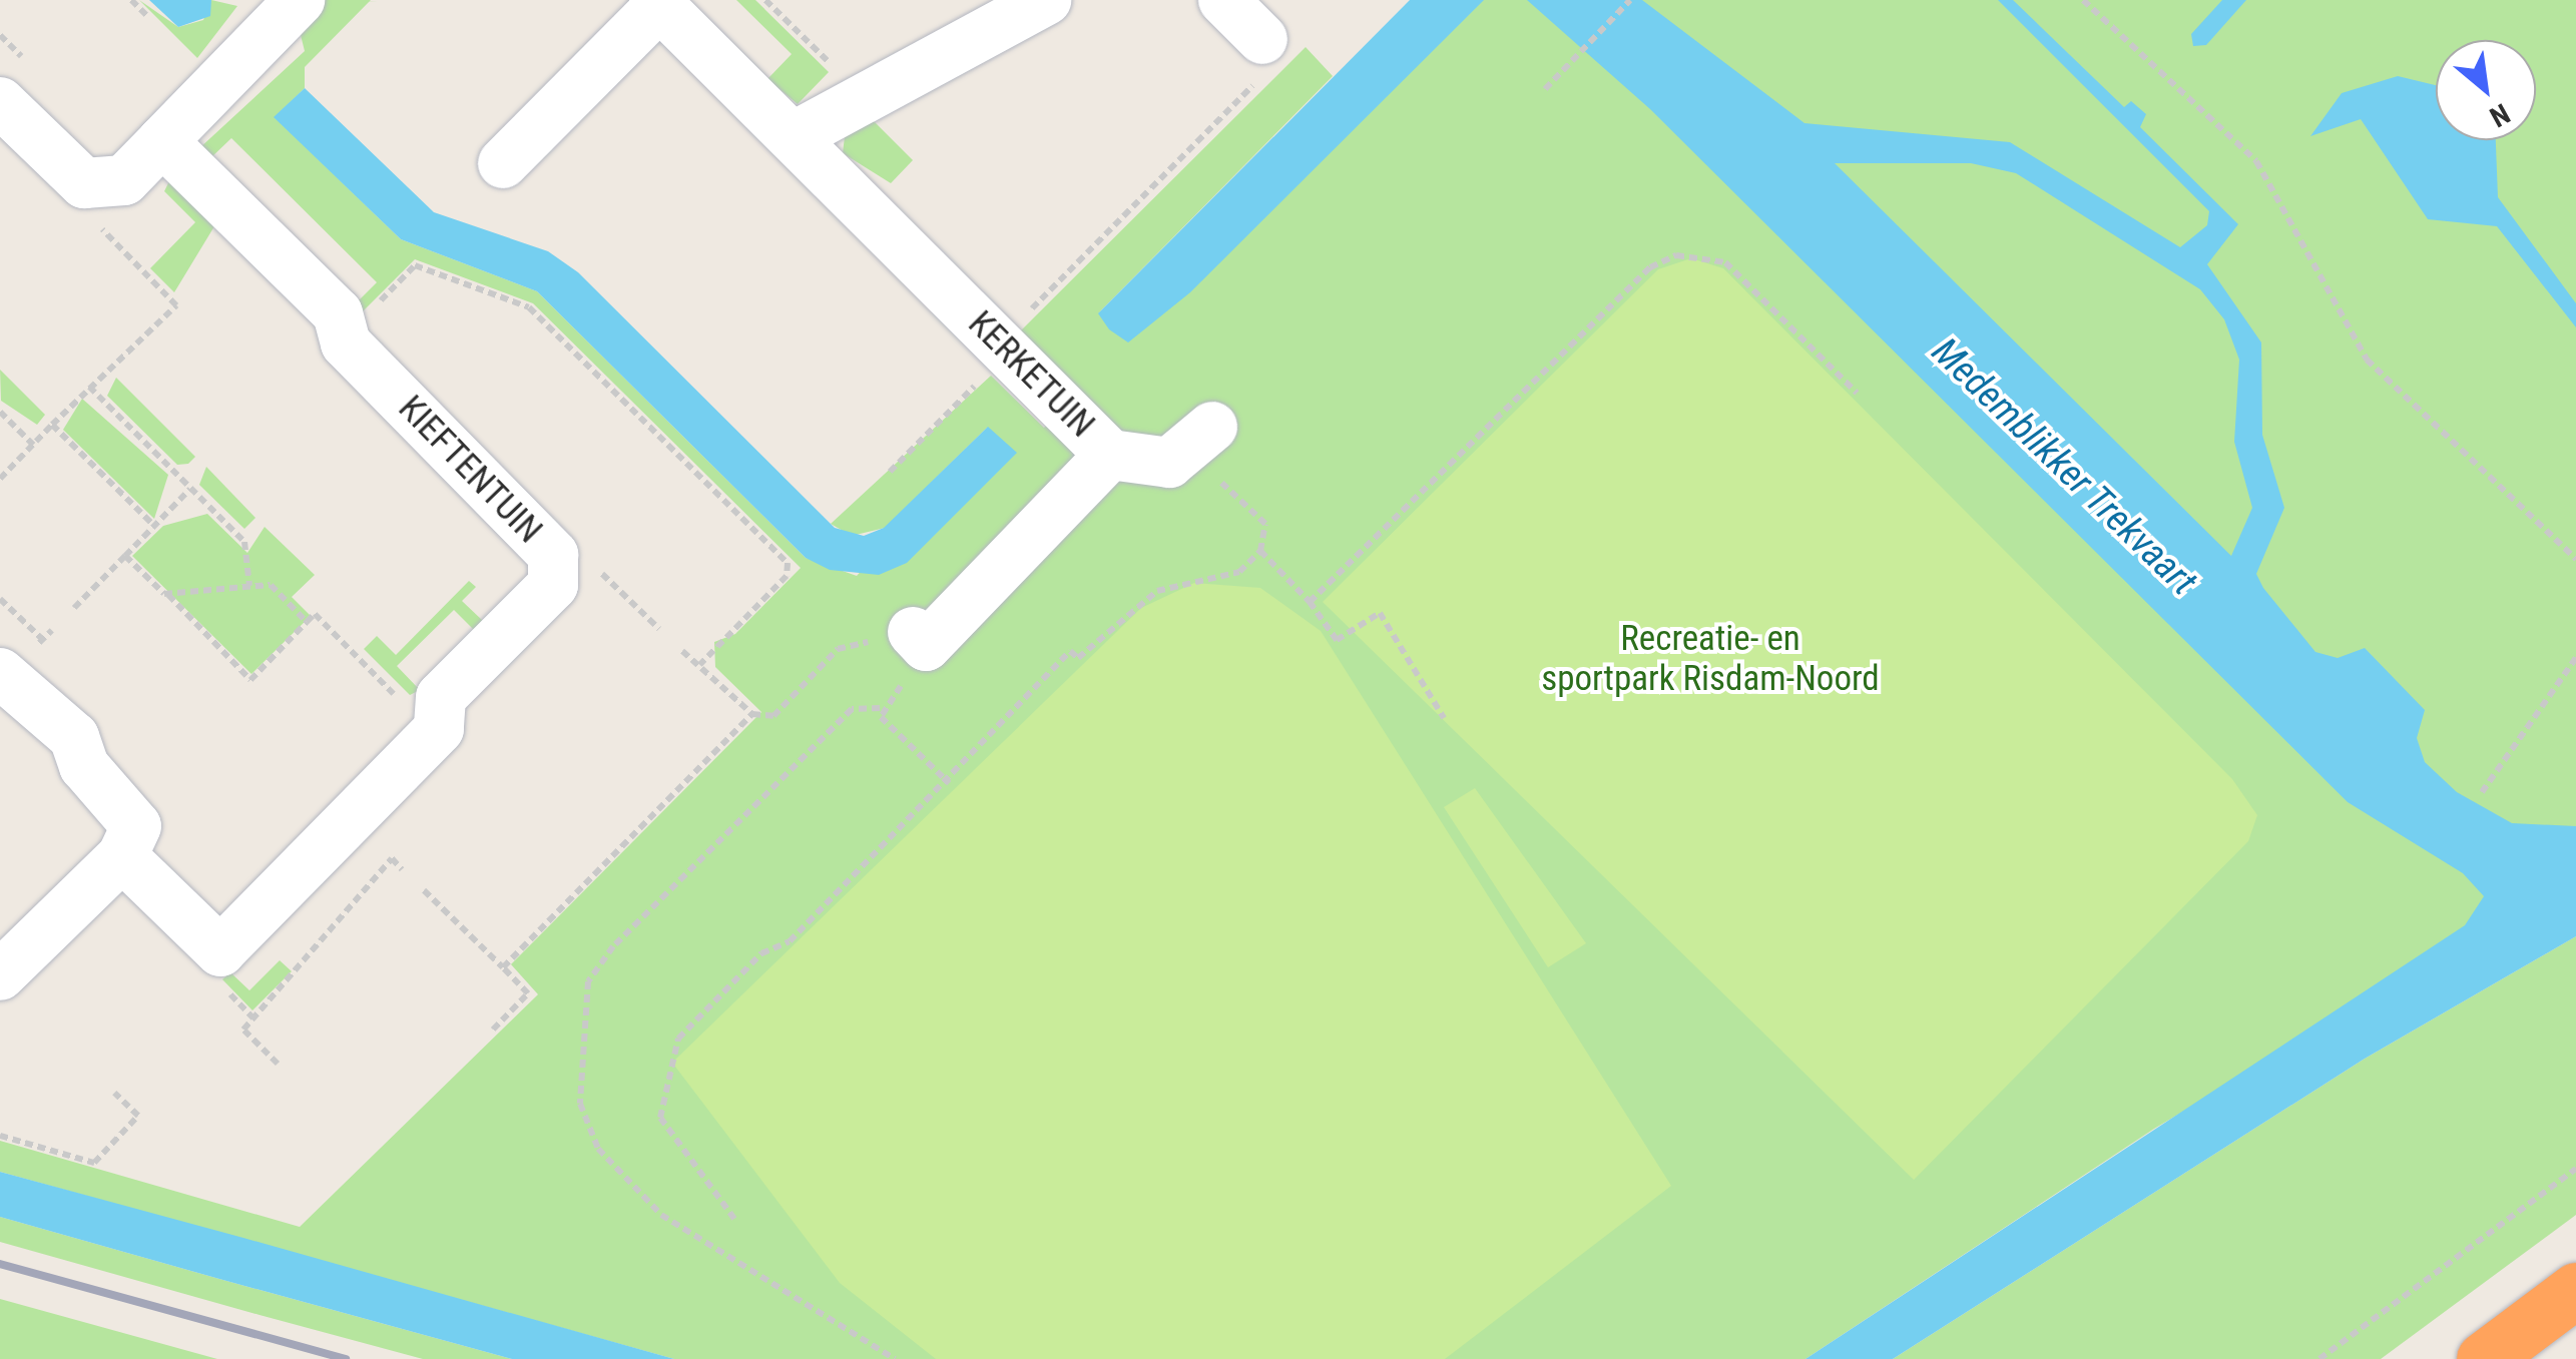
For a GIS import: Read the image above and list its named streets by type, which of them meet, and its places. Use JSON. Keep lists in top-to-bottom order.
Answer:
{
  "streets": {
    "street": ["KERKETUIN", "KIEFTENTUIN"]
  },
  "water": ["Medemblikker Trekvaart"],
  "parks": ["Recreatie- en sportpark Risdam-Noord"],
  "north": "bottom right"
}
